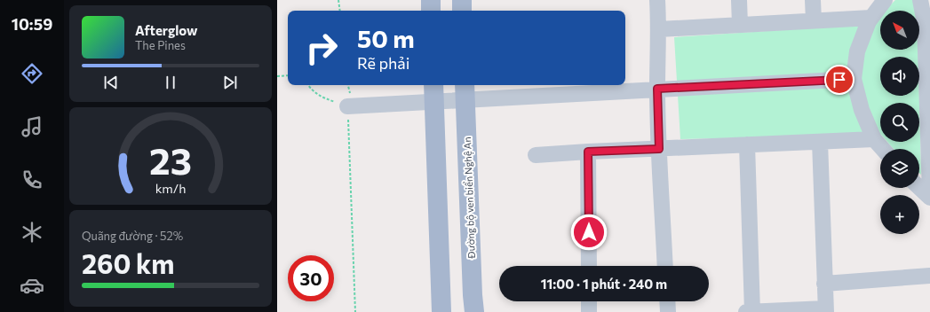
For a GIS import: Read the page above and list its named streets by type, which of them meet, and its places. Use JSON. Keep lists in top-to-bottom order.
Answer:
{
  "streets": {
    "main road": ["Đường bộ ven biển Nghệ An"]
  },
  "north": "top left",
  "page": {
    "tabs": "10:59",
    "map_buttons": "+",
    "turn": ["50 m", "Rẽ phải"],
    "song": ["Afterglow", "The Pines"],
    "tile": ["Quãng đường · 52%", "260 km"],
    "limit": "30",
    "trip": "11:00 · 1 phút · 240 m",
    "gauge": ["23", "km/h"]
  }
}
